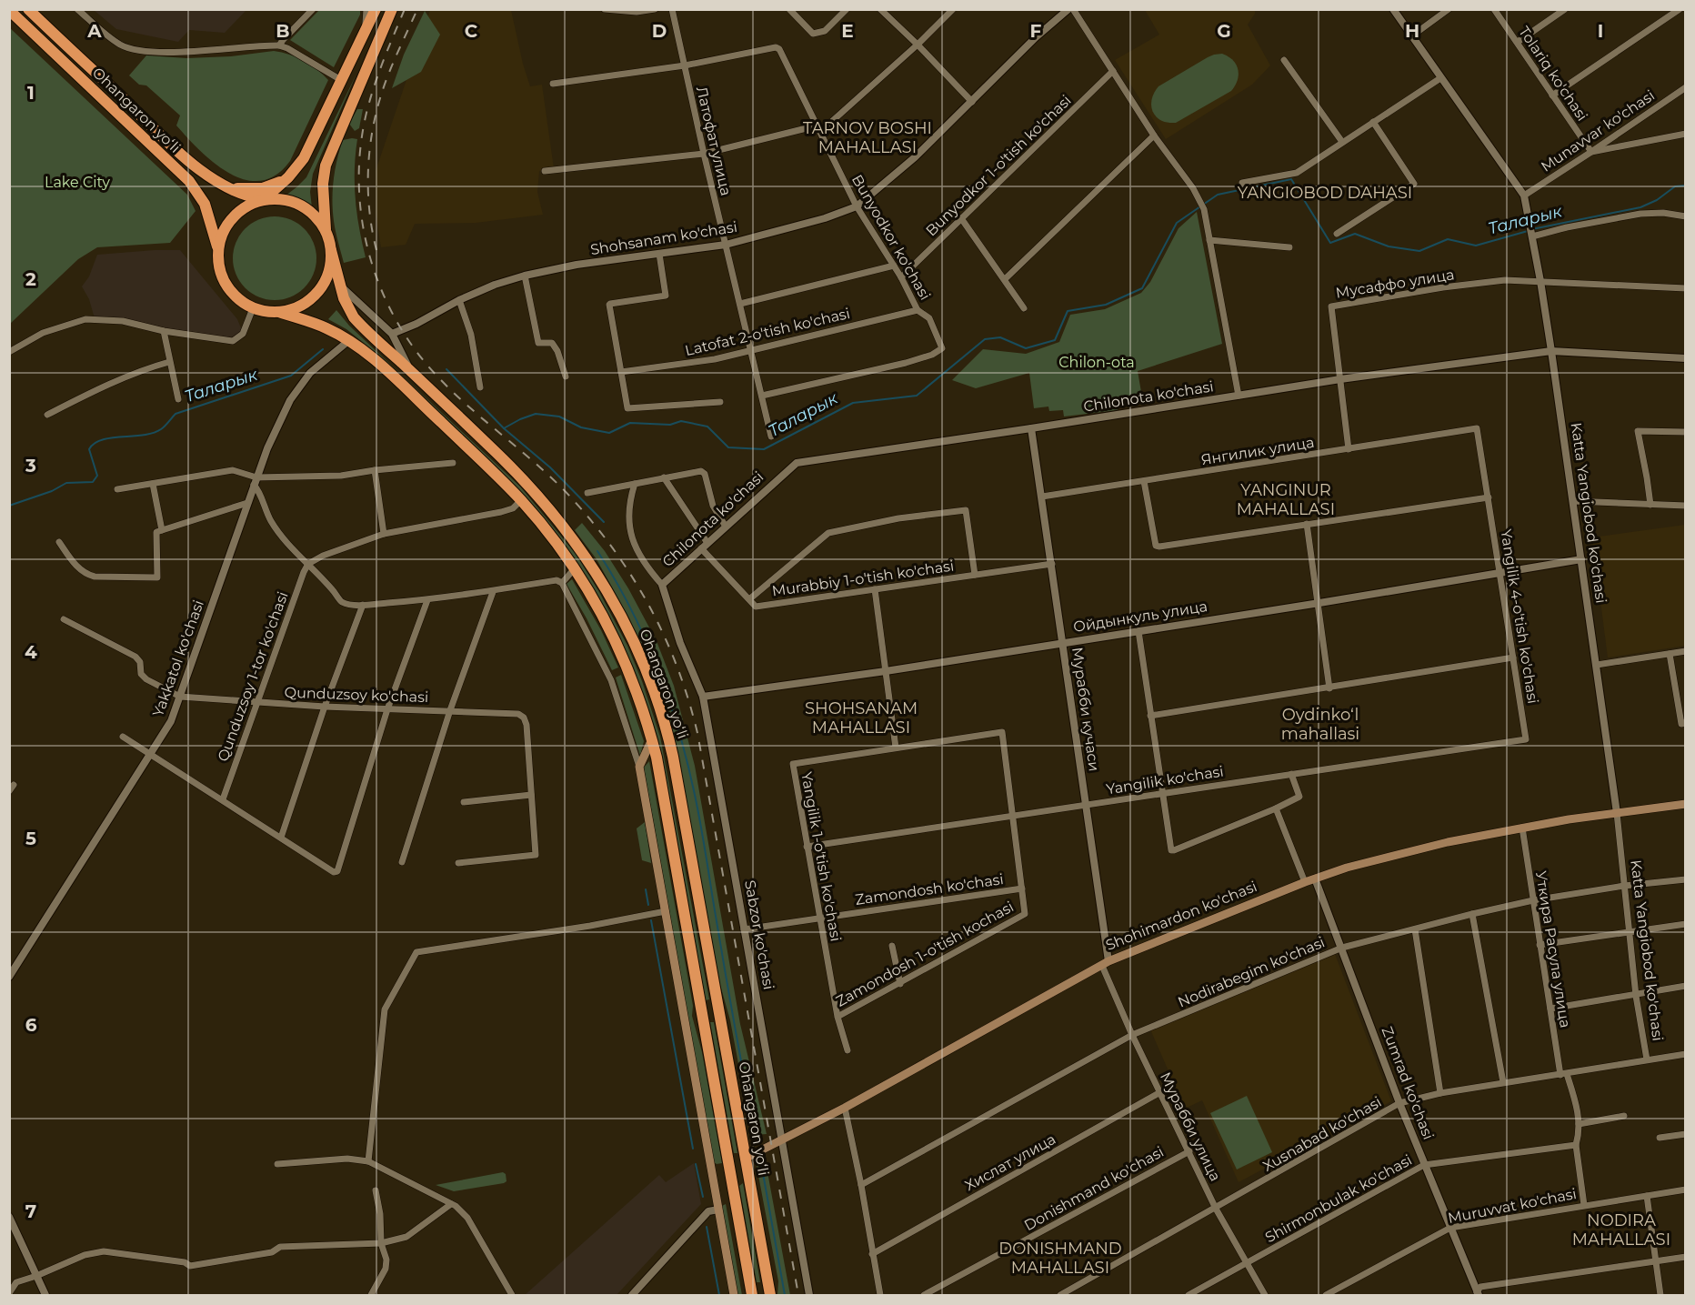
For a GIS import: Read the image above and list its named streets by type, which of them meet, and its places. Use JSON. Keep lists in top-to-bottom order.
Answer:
{
  "streets": {
    "highway": ["Ohangaron yoʻli", "Shohimardon ko'chasi"],
    "street": [
      "Tolariq ko'chasi",
      "Munavvar ko'chasi",
      "Латофат улица",
      "Bunyodkor 1-o'tish ko'chasi",
      "Bunyodkor ko'chasi",
      "Shohsanam ko'chasi",
      "Мусаффо улица",
      "Latofat 2-o'tish ko'chasi",
      "Chilonota ko'chasi",
      "Янгилик улица",
      "Katta Yangiobod ko'chasi",
      "Murabbiy 1-o'tish ko'chasi",
      "Ойдынкуль улица",
      "Yangilik 4-o'tish ko'chasi",
      "Yakkatol ko'chasi",
      "Qunduzsoy 1-tor ko'chasi",
      "Qunduzsoy ko'chasi",
      "Мурабби кучаси",
      "Yangilik ko'chasi",
      "Yangilik 1-o'tish ko'chasi",
      "Zamondosh ko'chasi",
      "Sabzor ko'chasi",
      "Уткира Расула улица",
      "Zamondosh 1-o'tish kochasi",
      "Nodirabegim ko'chasi",
      "Zumrad ko'chasi",
      "Мурабби улица",
      "Xusnabad ko'chasi",
      "Хислат улица",
      "Donishmand ko'chasi",
      "Shirmonbulak ko'chasi",
      "Muruvvat ko'chasi"
    ]
  },
  "crossings": [
    ["Tolariq ko'chasi", "Munavvar ko'chasi"],
    ["Ohangaron yoʻli", "Yakkatol ko'chasi"],
    ["Ohangaron yoʻli", "Shohimardon ko'chasi"],
    ["Munavvar ko'chasi", "Katta Yangiobod ko'chasi"],
    ["Латофат улица", "Bunyodkor ko'chasi"],
    ["Латофат улица", "Shohsanam ko'chasi"],
    ["Латофат улица", "Latofat 2-o'tish ko'chasi"],
    ["Bunyodkor 1-o'tish ko'chasi", "Bunyodkor ko'chasi"],
    ["Bunyodkor ko'chasi", "Shohsanam ko'chasi"],
    ["Bunyodkor ko'chasi", "Latofat 2-o'tish ko'chasi"],
    ["Мусаффо улица", "Chilonota ko'chasi"],
    ["Мусаффо улица", "Янгилик улица"],
    ["Мусаффо улица", "Katta Yangiobod ko'chasi"],
    ["Chilonota ko'chasi", "Katta Yangiobod ko'chasi"],
    ["Chilonota ko'chasi", "Мурабби кучаси"],
    ["Chilonota ko'chasi", "Sabzor ko'chasi"],
    ["Янгилик улица", "Yangilik 4-o'tish ko'chasi"],
    ["Янгилик улица", "Мурабби кучаси"],
    ["Katta Yangiobod ko'chasi", "Ойдынкуль улица"],
    ["Katta Yangiobod ko'chasi", "Shohimardon ko'chasi"],
    ["Katta Yangiobod ko'chasi", "Nodirabegim ko'chasi"],
    ["Katta Yangiobod ko'chasi", "Xusnabad ko'chasi"],
    ["Murabbiy 1-o'tish ko'chasi", "Мурабби кучаси"],
    ["Ойдынкуль улица", "Yangilik 4-o'tish ko'chasi"],
    ["Ойдынкуль улица", "Мурабби кучаси"],
    ["Ойдынкуль улица", "Sabzor ko'chasi"],
    ["Yangilik 4-o'tish ko'chasi", "Yangilik ko'chasi"],
    ["Yakkatol ko'chasi", "Qunduzsoy ko'chasi"],
    ["Qunduzsoy 1-tor ko'chasi", "Qunduzsoy ko'chasi"],
    ["Мурабби кучаси", "Yangilik ko'chasi"],
    ["Мурабби кучаси", "Shohimardon ko'chasi"],
    ["Мурабби кучаси", "Мурабби улица"],
    ["Yangilik ko'chasi", "Yangilik 1-o'tish ko'chasi"],
    ["Yangilik ko'chasi", "Zamondosh 1-o'tish kochasi"],
    ["Yangilik 1-o'tish ko'chasi", "Zamondosh ko'chasi"],
    ["Yangilik 1-o'tish ko'chasi", "Zamondosh 1-o'tish kochasi"],
    ["Zamondosh ko'chasi", "Sabzor ko'chasi"],
    ["Zamondosh ko'chasi", "Zamondosh 1-o'tish kochasi"],
    ["Shohimardon ko'chasi", "Sabzor ko'chasi"],
    ["Shohimardon ko'chasi", "Уткира Расула улица"],
    ["Shohimardon ko'chasi", "Zumrad ko'chasi"],
    ["Shohimardon ko'chasi", "Мурабби улица"],
    ["Уткира Расула улица", "Nodirabegim ko'chasi"],
    ["Уткира Расула улица", "Xusnabad ko'chasi"],
    ["Уткира Расула улица", "Shirmonbulak ko'chasi"],
    ["Уткира Расула улица", "Muruvvat ko'chasi"],
    ["Nodirabegim ko'chasi", "Zumrad ko'chasi"],
    ["Nodirabegim ko'chasi", "Мурабби улица"],
    ["Zumrad ko'chasi", "Xusnabad ko'chasi"],
    ["Zumrad ko'chasi", "Shirmonbulak ko'chasi"],
    ["Zumrad ko'chasi", "Muruvvat ko'chasi"],
    ["Мурабби улица", "Xusnabad ko'chasi"],
    ["Мурабби улица", "Хислат улица"],
    ["Мурабби улица", "Donishmand ko'chasi"],
    ["Мурабби улица", "Shirmonbulak ko'chasi"]
  ],
  "districts": [
    "TARNOV BOSHI MAHALLASI",
    "YANGIOBOD DAHASI",
    "YANGINUR MAHALLASI",
    "SHOHSANAM MAHALLASI",
    "Oydinkoʻl mahallasi",
    "NODIRA MAHALLASI",
    "DONISHMAND MAHALLASI"
  ],
  "water": ["Таларык"],
  "parks": ["Lake City", "Chilon-ota"],
  "grid": {
    "columns": [
      "A",
      "B",
      "C",
      "D",
      "E",
      "F",
      "G",
      "H",
      "I"
    ],
    "rows": [
      "1",
      "2",
      "3",
      "4",
      "5",
      "6",
      "7"
    ]
  }
}
